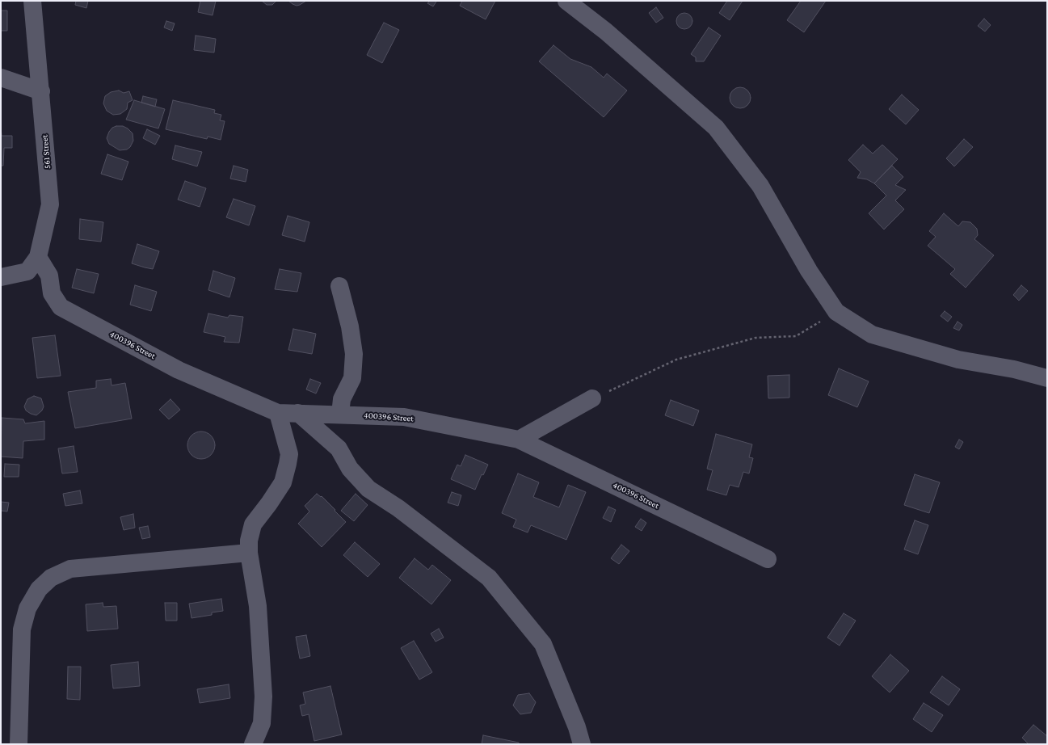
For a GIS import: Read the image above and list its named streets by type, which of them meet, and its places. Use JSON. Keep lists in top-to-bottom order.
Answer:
{
  "streets": {
    "street": ["561 Street", "400396 Street"]
  },
  "crossings": [
    ["561 Street", "400396 Street"]
  ]
}
